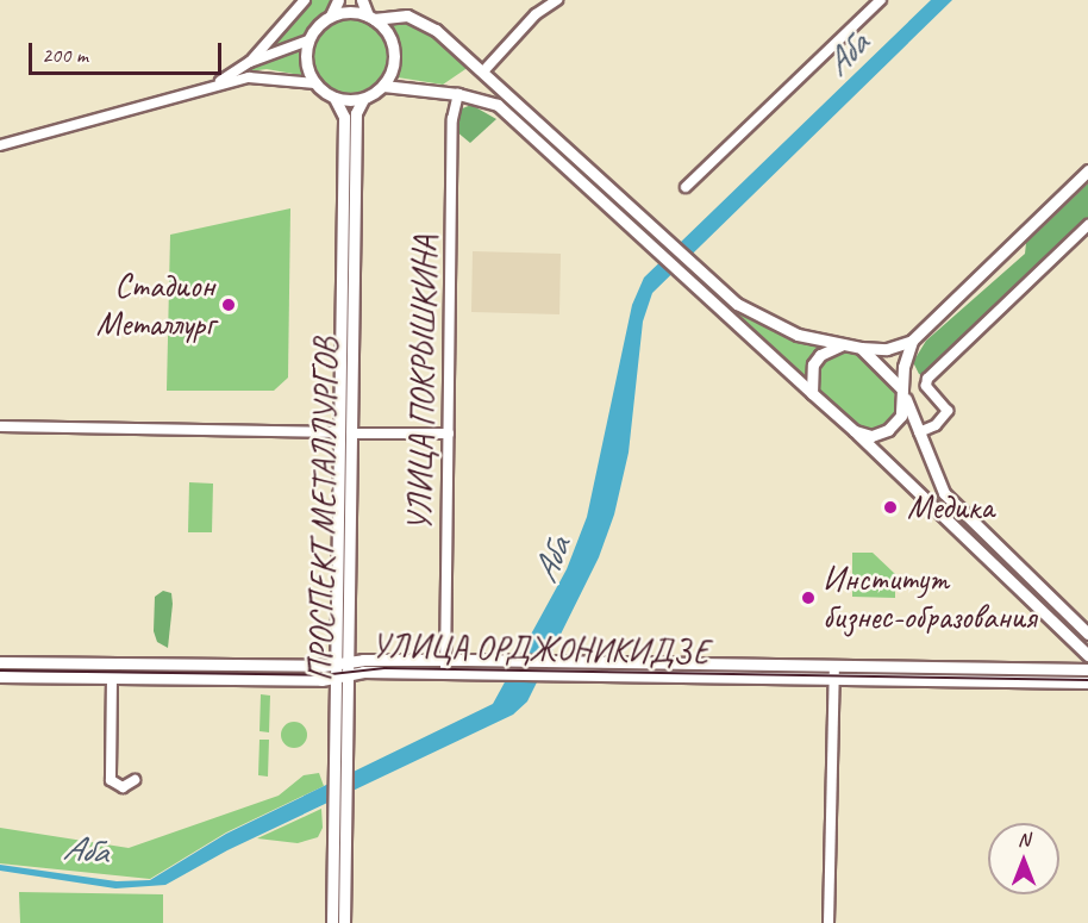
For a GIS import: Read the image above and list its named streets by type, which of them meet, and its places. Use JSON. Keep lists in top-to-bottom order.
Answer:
{
  "streets": {
    "main road": ["ПРОСПЕКТ МЕТАЛЛУРГОВ", "УЛИЦА ОРДЖОНИКИДЗЕ"],
    "street": ["УЛИЦА ПОКРЫШКИНА"]
  },
  "crossings": [
    ["УЛИЦА ПОКРЫШКИНА", "УЛИЦА ОРДЖОНИКИДЗЕ"],
    ["ПРОСПЕКТ МЕТАЛЛУРГОВ", "УЛИЦА ОРДЖОНИКИДЗЕ"]
  ],
  "water": ["Аба"],
  "places": ["Стадион Металлург", "Медика", "Институт бизнес-образования"],
  "scale_bar": "200 m",
  "north": "top"
}
